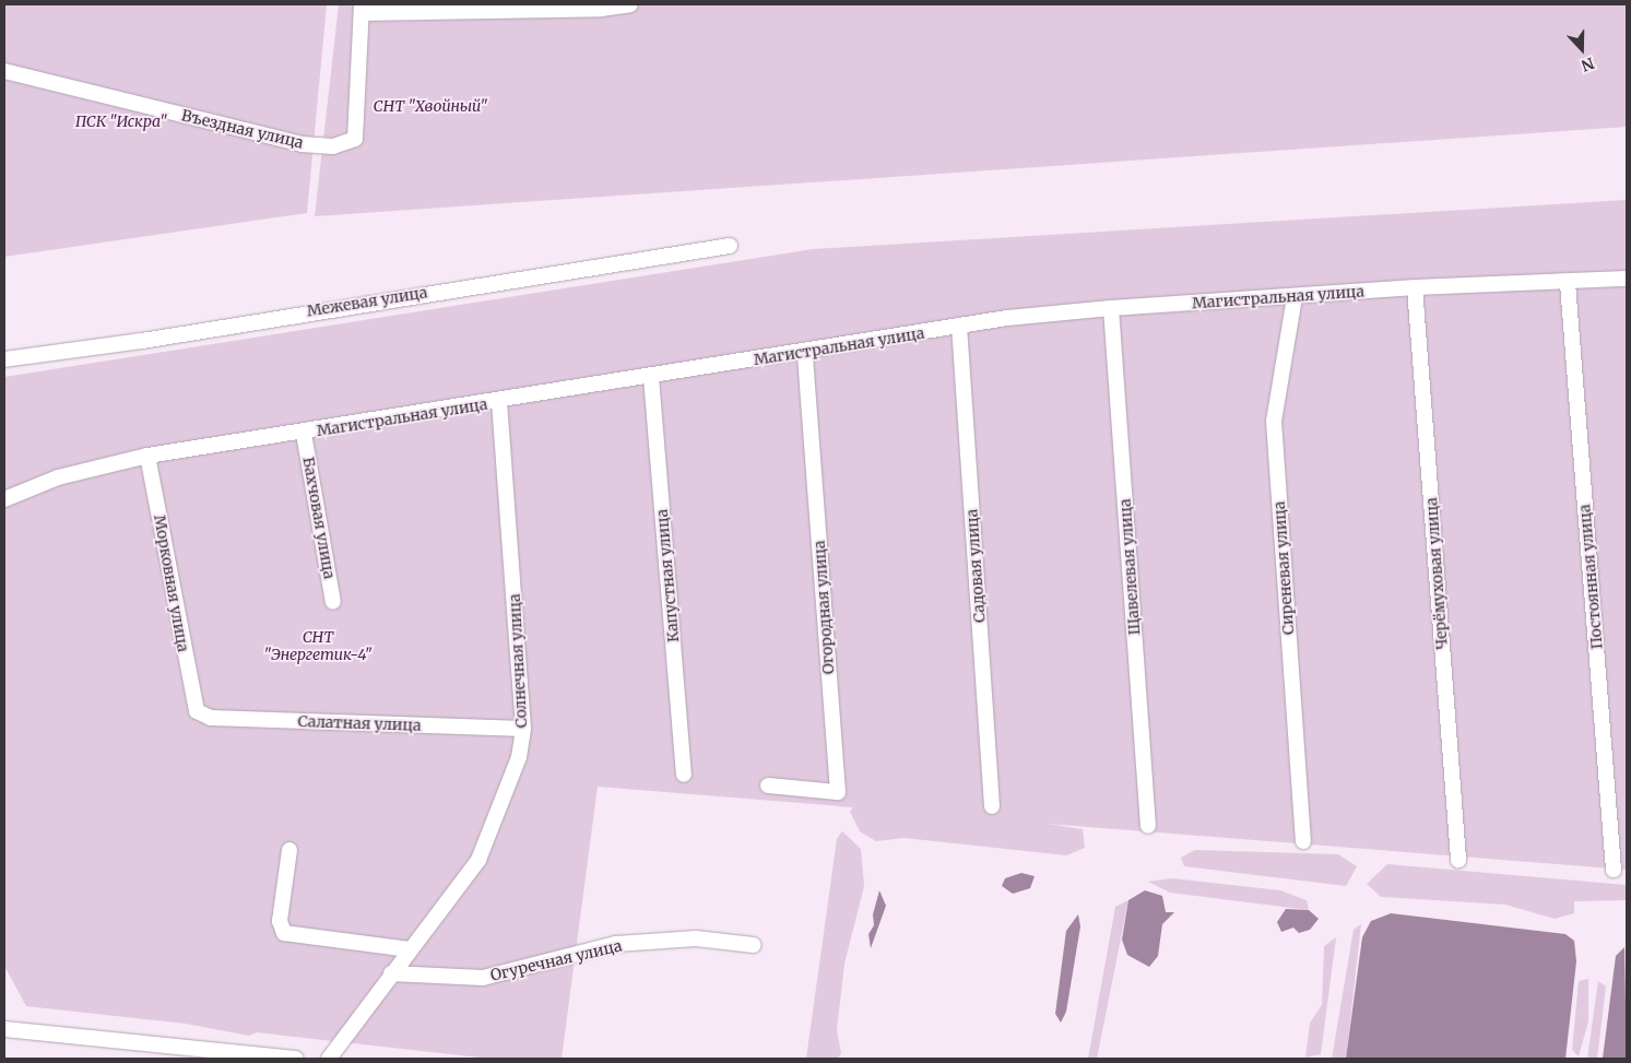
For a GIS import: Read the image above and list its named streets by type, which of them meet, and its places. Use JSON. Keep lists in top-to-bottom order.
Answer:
{
  "streets": {
    "street": [
      "Въездная улица",
      "Магистральная улица",
      "Межевая улица",
      "Бахчовая улица",
      "Садовая улица",
      "Щавелевая улица",
      "Сиреневая улица",
      "Черёмуховая улица",
      "Капустная улица",
      "Постоянная улица",
      "Морковная улица",
      "Огородная улица",
      "Солнечная улица",
      "Салатная улица",
      "Огуречная улица"
    ]
  },
  "crossings": [
    ["Магистральная улица", "Бахчовая улица"],
    ["Магистральная улица", "Садовая улица"],
    ["Магистральная улица", "Щавелевая улица"],
    ["Магистральная улица", "Сиреневая улица"],
    ["Магистральная улица", "Черёмуховая улица"],
    ["Магистральная улица", "Капустная улица"],
    ["Магистральная улица", "Постоянная улица"],
    ["Магистральная улица", "Морковная улица"],
    ["Магистральная улица", "Огородная улица"],
    ["Магистральная улица", "Солнечная улица"],
    ["Морковная улица", "Салатная улица"],
    ["Солнечная улица", "Салатная улица"],
    ["Солнечная улица", "Огуречная улица"]
  ],
  "parks": ["СНТ \"Хвойный\"", "ПСК \"Искра\"", "СНТ \"Энергетик-4\""],
  "north": "bottom"
}
